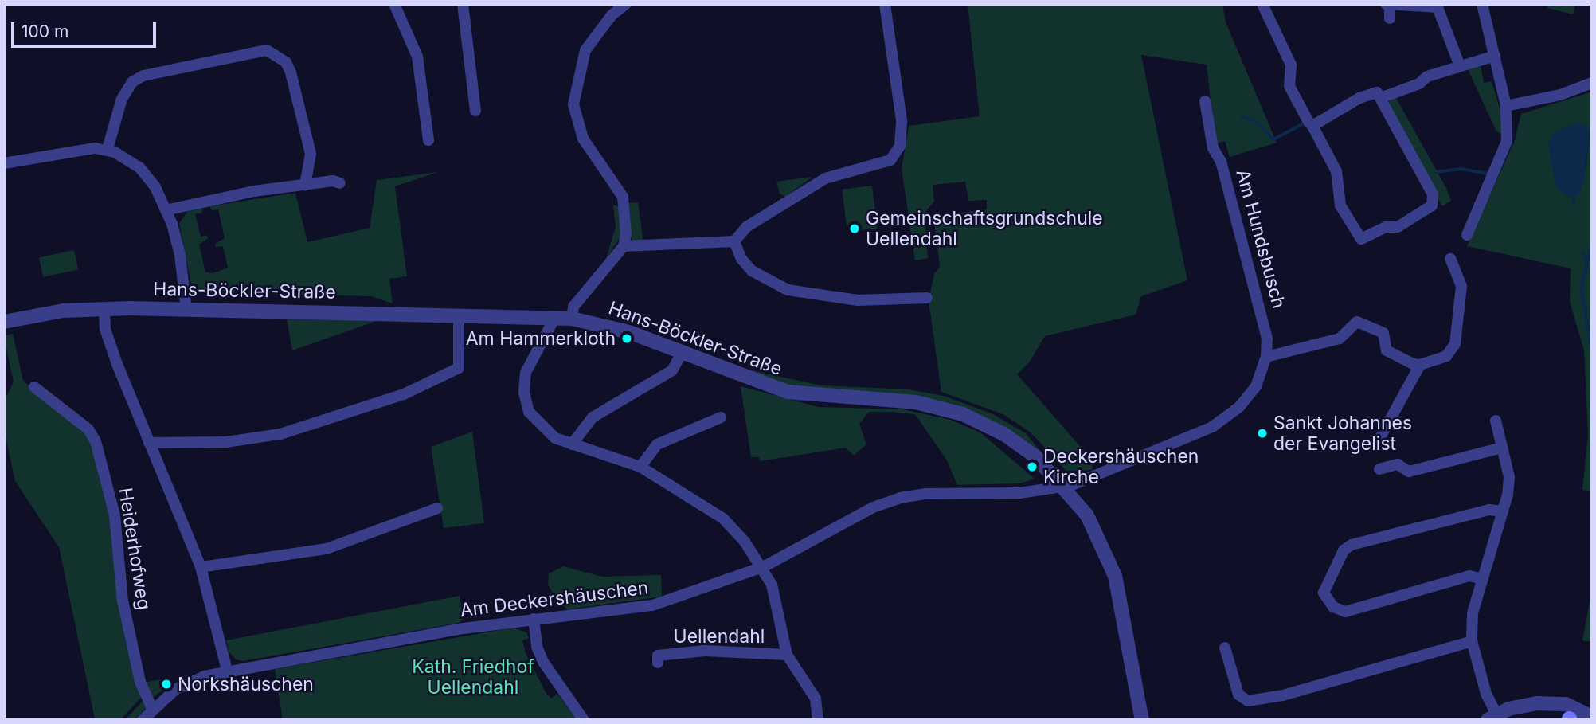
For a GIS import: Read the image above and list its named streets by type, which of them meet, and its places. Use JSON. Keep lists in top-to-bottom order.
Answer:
{
  "streets": {
    "street": [
      "Am Hundsbusch",
      "Hans-Böckler-Straße",
      "Heiderhofweg",
      "Am Deckershäuschen",
      "Uellendahl"
    ]
  },
  "crossings": [
    ["Am Hundsbusch", "Am Deckershäuschen"],
    ["Hans-Böckler-Straße", "Am Deckershäuschen"],
    ["Heiderhofweg", "Am Deckershäuschen"],
    ["Am Deckershäuschen", "Uellendahl"]
  ],
  "parks": ["Kath. Friedhof Uellendahl"],
  "places": [
    "Gemeinschaftsgrundschule Uellendahl",
    "Am Hammerkloth",
    "Sankt Johannes der Evangelist",
    "Deckershäuschen Kirche",
    "Norkshäuschen"
  ],
  "scale_bar": "100 m"
}
